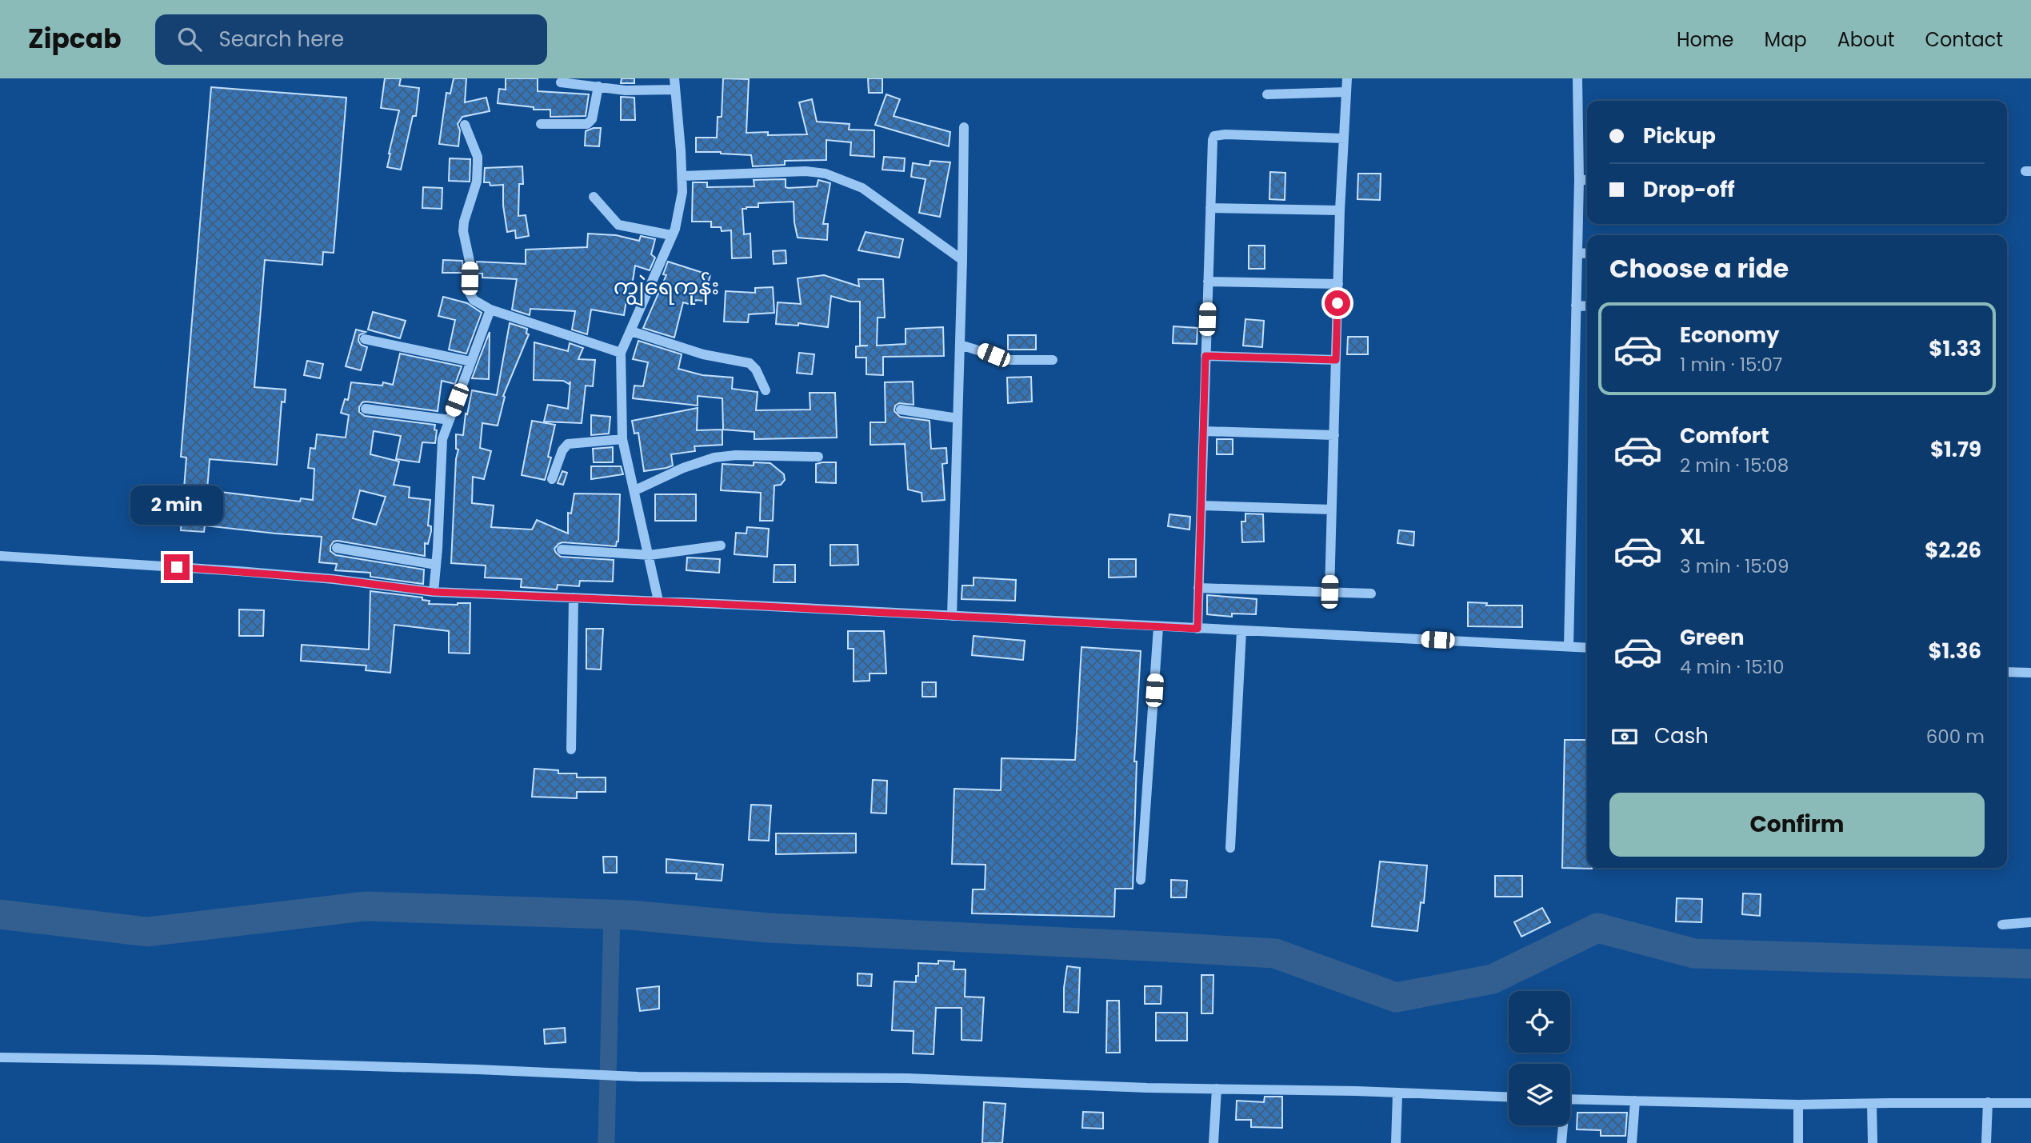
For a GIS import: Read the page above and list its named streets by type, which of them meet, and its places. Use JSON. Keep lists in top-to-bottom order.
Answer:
{
  "districts": ["ကျွဲရေကုန်း"],
  "page": {
    "header": "Zipcab",
    "search": "Search here",
    "nav": [
      "Home",
      "Map",
      "About",
      "Contact"
    ],
    "banner": ["Pickup", "Drop-off"],
    "heading": "Choose a ride",
    "list": [
      {
        "name": "Economy",
        "note": "1 min · 15:07",
        "value": "$1.33"
      },
      {
        "name": "Comfort",
        "note": "2 min · 15:08",
        "value": "$1.79"
      },
      {
        "name": "XL",
        "note": "3 min · 15:09",
        "value": "$2.26"
      },
      {
        "name": "Green",
        "note": "4 min · 15:10",
        "value": "$1.36"
      }
    ],
    "bubble": "2 min",
    "pay": ["Cash", "600 m"],
    "buttons": "Confirm"
  }
}
